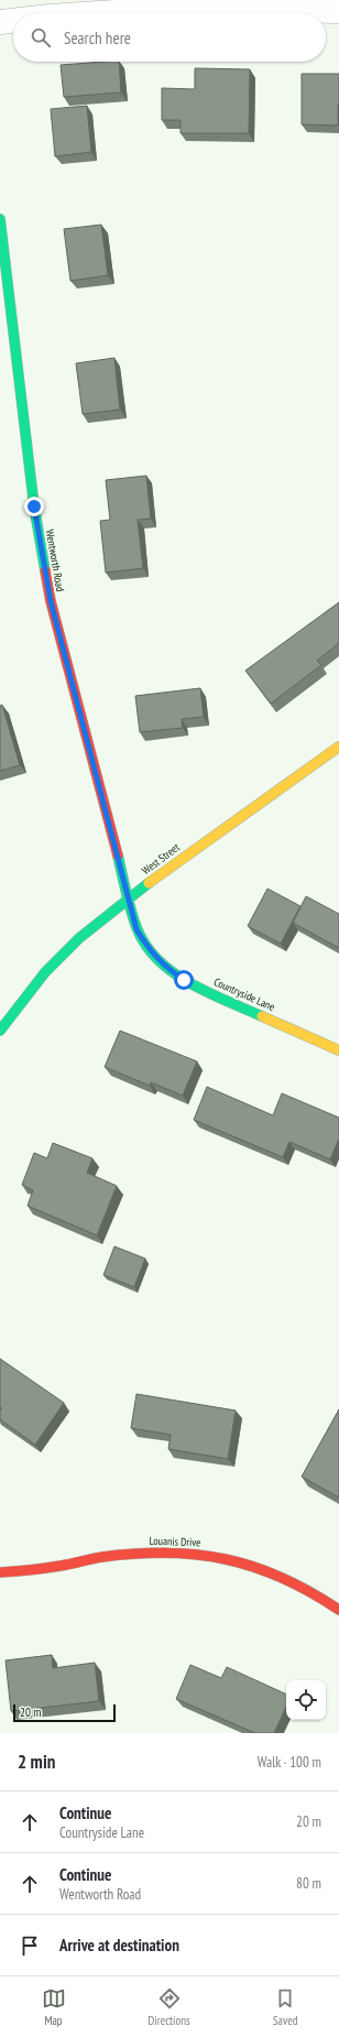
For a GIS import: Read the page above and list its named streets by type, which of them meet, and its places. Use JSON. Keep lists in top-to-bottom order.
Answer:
{
  "streets": {
    "street": [
      "Wentworth Road",
      "West Street",
      "Countryside Lane",
      "Louanis Drive"
    ]
  },
  "crossings": [
    ["Wentworth Road", "West Street"],
    ["Wentworth Road", "Countryside Lane"],
    ["West Street", "Countryside Lane"]
  ],
  "scale_bar": "20 m",
  "page": {
    "search": "Search here",
    "scale": "20 m",
    "heading": ["2 min", "Walk · 100 m"],
    "list": [
      ["Continue", "Countryside Lane", "20 m"],
      ["Continue", "Wentworth Road", "80 m"],
      "Arrive at destination"
    ],
    "nav": ["Map", "Directions", "Saved"]
  }
}
